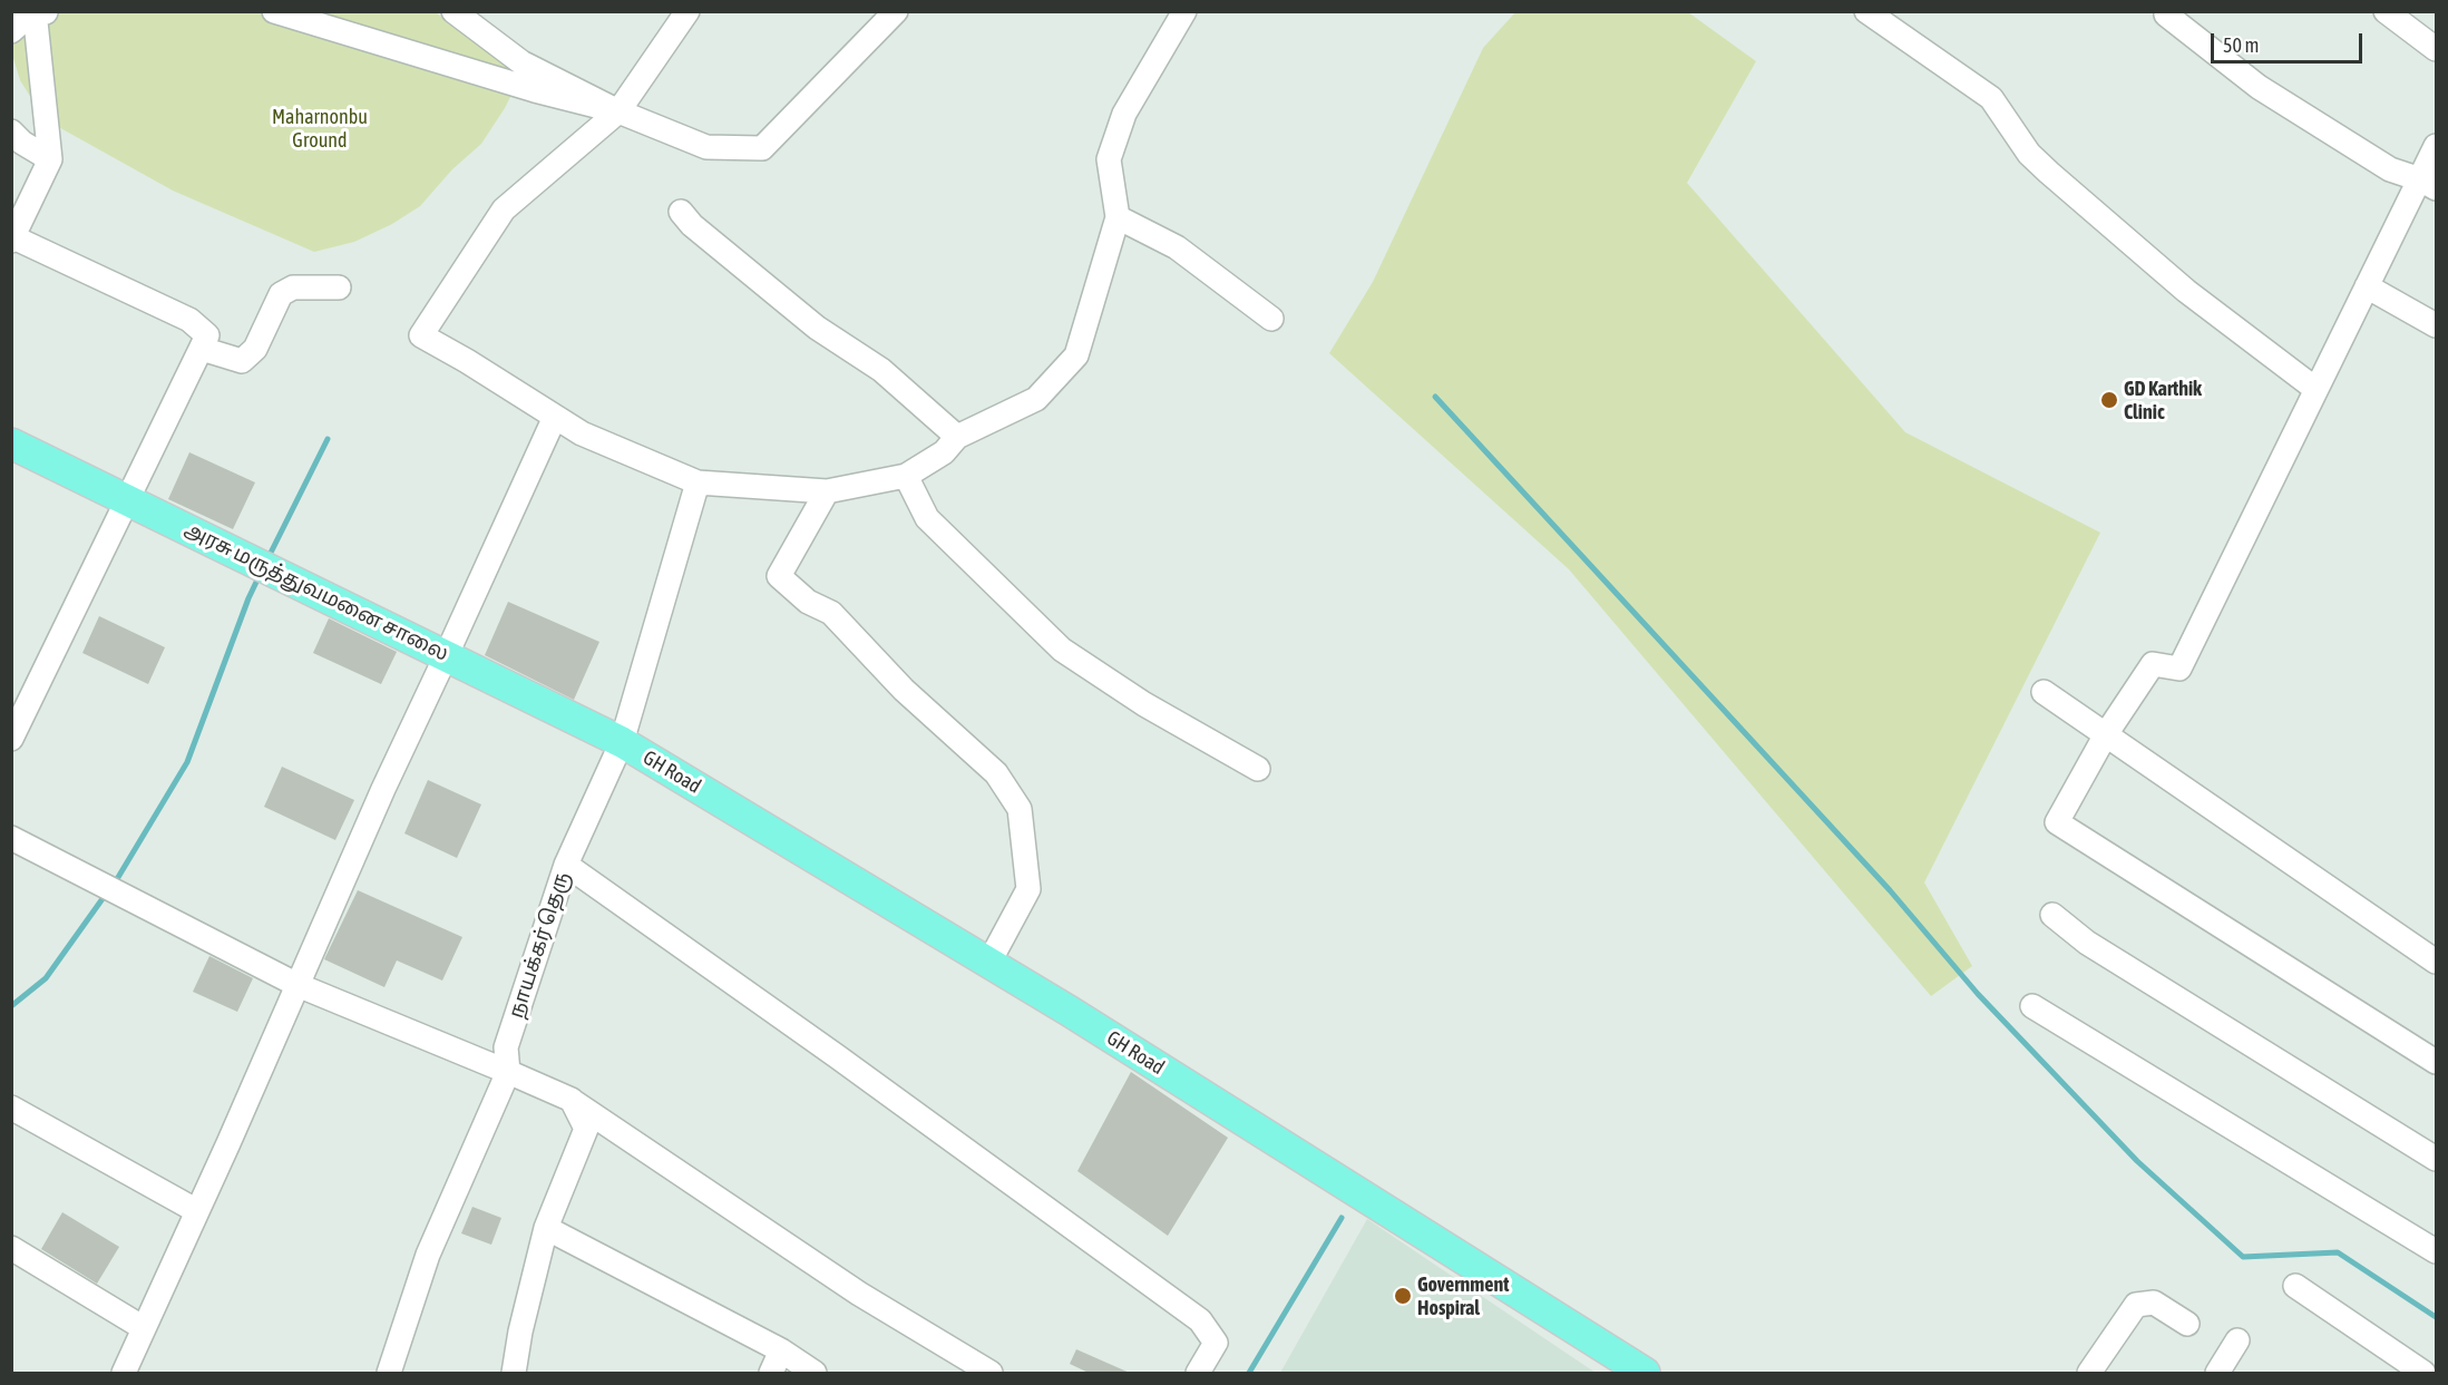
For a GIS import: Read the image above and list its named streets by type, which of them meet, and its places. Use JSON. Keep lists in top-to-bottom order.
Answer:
{
  "streets": {
    "main road": ["அரசு மருத்துவமனை சாலை", "GH Road"],
    "street": ["நாயக்கர் தெரு"]
  },
  "crossings": [
    ["அரசு மருத்துவமனை சாலை", "GH Road"],
    ["அரசு மருத்துவமனை சாலை", "நாயக்கர் தெரு"],
    ["GH Road", "நாயக்கர் தெரு"]
  ],
  "parks": ["Maharnonbu Ground"],
  "places": ["GD Karthik Clinic", "Government Hospiral"],
  "scale_bar": "50 m"
}
